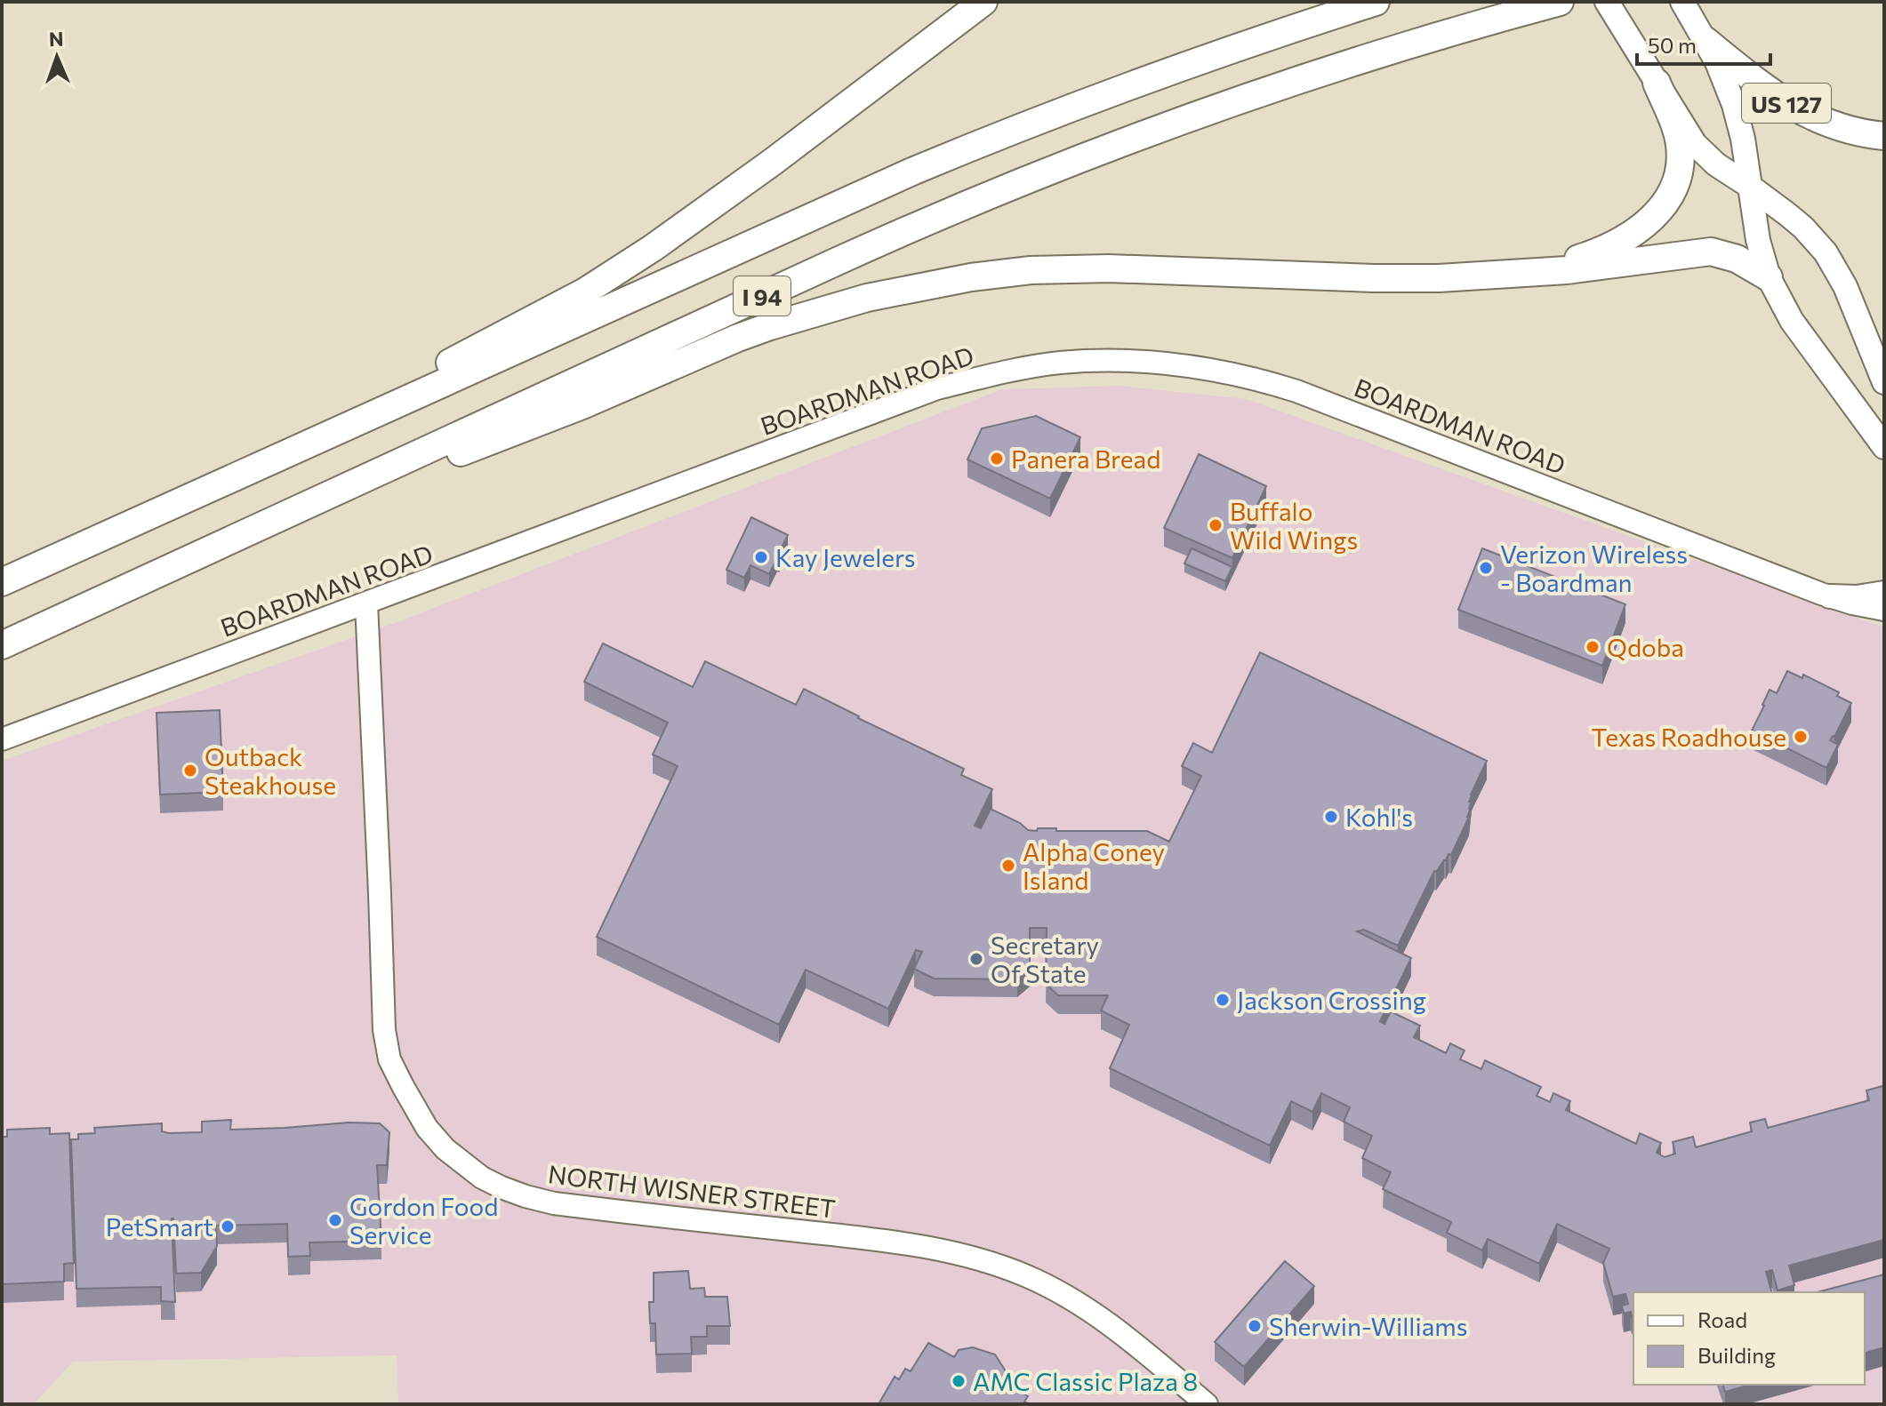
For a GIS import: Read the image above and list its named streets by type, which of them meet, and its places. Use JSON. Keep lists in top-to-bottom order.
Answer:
{
  "streets": {
    "highway": ["US 127", "I 94"],
    "main road": ["BOARDMAN ROAD", "NORTH WISNER STREET"]
  },
  "crossings": [
    ["BOARDMAN ROAD", "NORTH WISNER STREET"]
  ],
  "places": [
    "Panera Bread",
    "Buffalo Wild Wings",
    "Kay Jewelers",
    "Verizon Wireless - Boardman",
    "Qdoba",
    "Texas Roadhouse",
    "Outback Steakhouse",
    "Kohl's",
    "Alpha Coney Island",
    "Secretary Of State",
    "Jackson Crossing",
    "Gordon Food Service",
    "PetSmart",
    "Sherwin-Williams",
    "AMC Classic Plaza 8"
  ],
  "legend": ["Road", "Building"],
  "scale_bar": "50 m",
  "north": "top"
}
